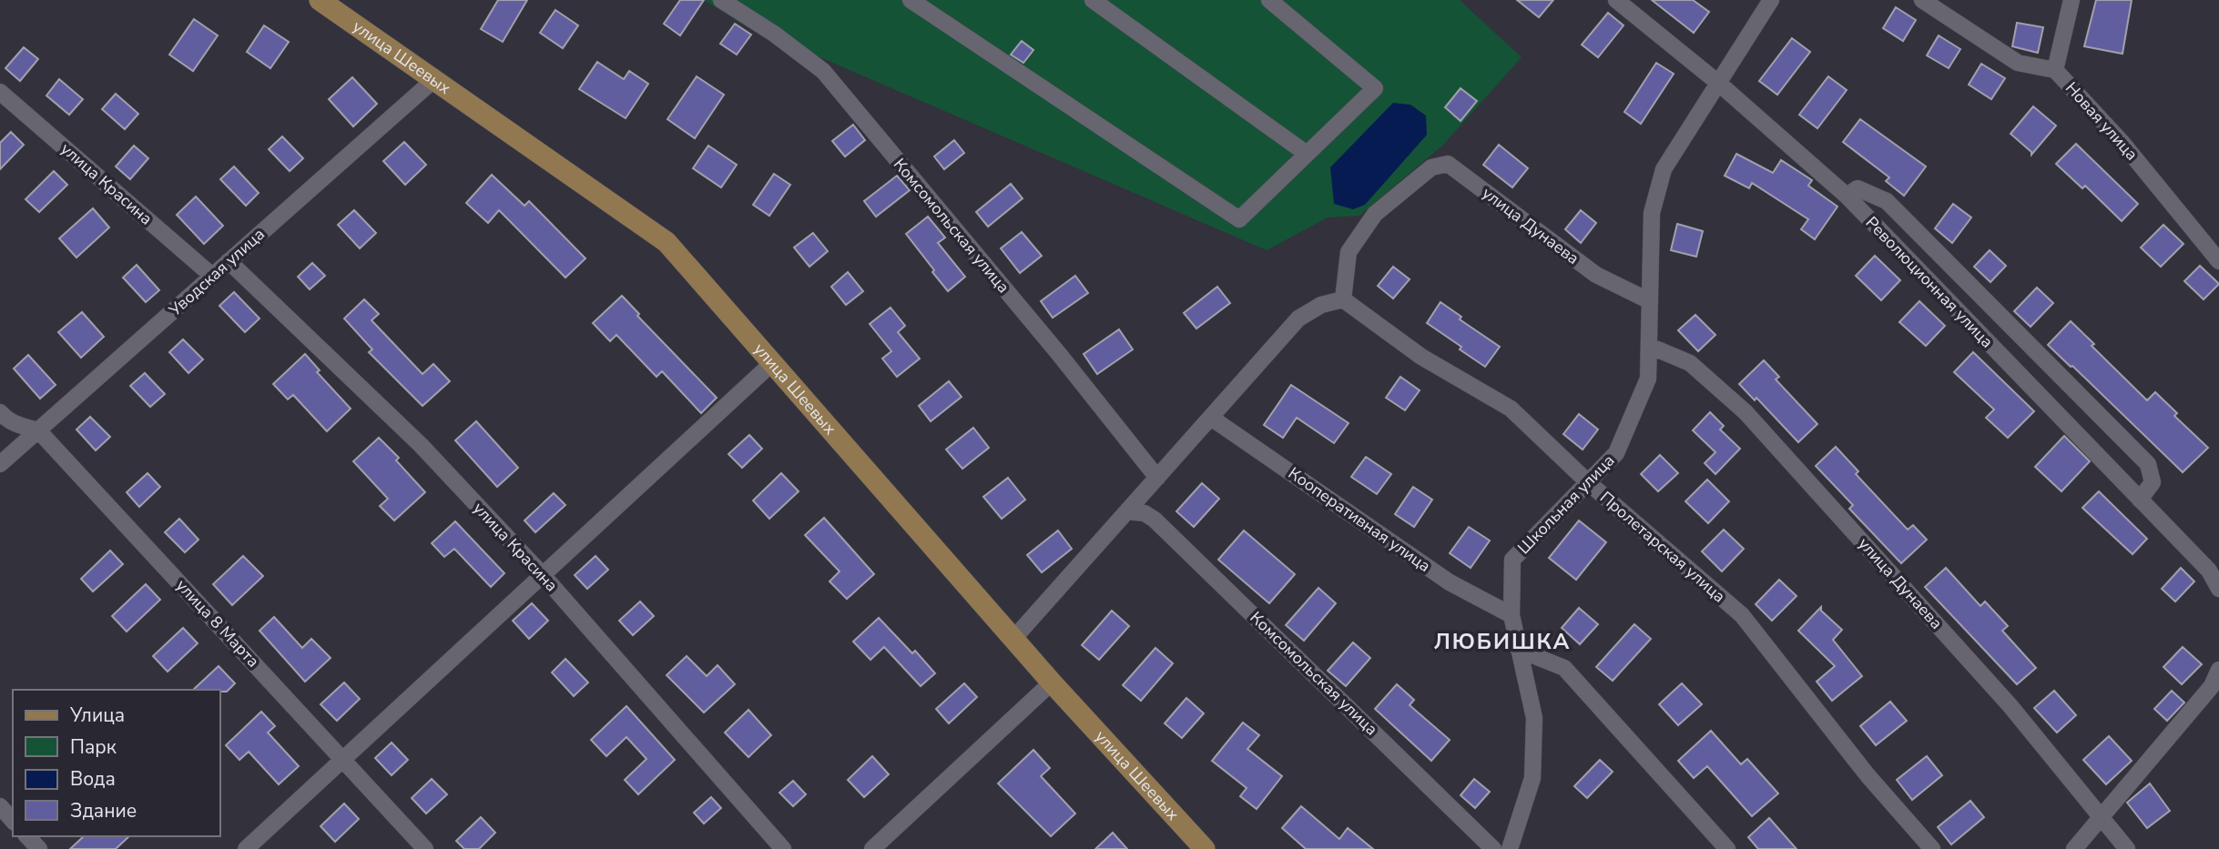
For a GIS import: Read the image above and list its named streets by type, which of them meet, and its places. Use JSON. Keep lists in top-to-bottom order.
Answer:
{
  "streets": {
    "main road": ["улица Шеевых"],
    "street": [
      "Новая улица",
      "улица Красина",
      "Комсомольская улица",
      "улица Дунаева",
      "Уводская улица",
      "Революционная улица",
      "Школьная улица",
      "Кооперативная улица",
      "Пролетарская улица",
      "улица 8 Марта"
    ]
  },
  "crossings": [
    ["улица Шеевых", "Уводская улица"],
    ["улица Красина", "Уводская улица"],
    ["улица Дунаева", "Школьная улица"],
    ["улица Дунаева", "Пролетарская улица"],
    ["Уводская улица", "улица 8 Марта"],
    ["Революционная улица", "Школьная улица"],
    ["Школьная улица", "Кооперативная улица"],
    ["Школьная улица", "Пролетарская улица"]
  ],
  "districts": ["ЛЮБИШКА"],
  "legend": [
    "Улица",
    "Парк",
    "Вода",
    "Здание"
  ]
}
